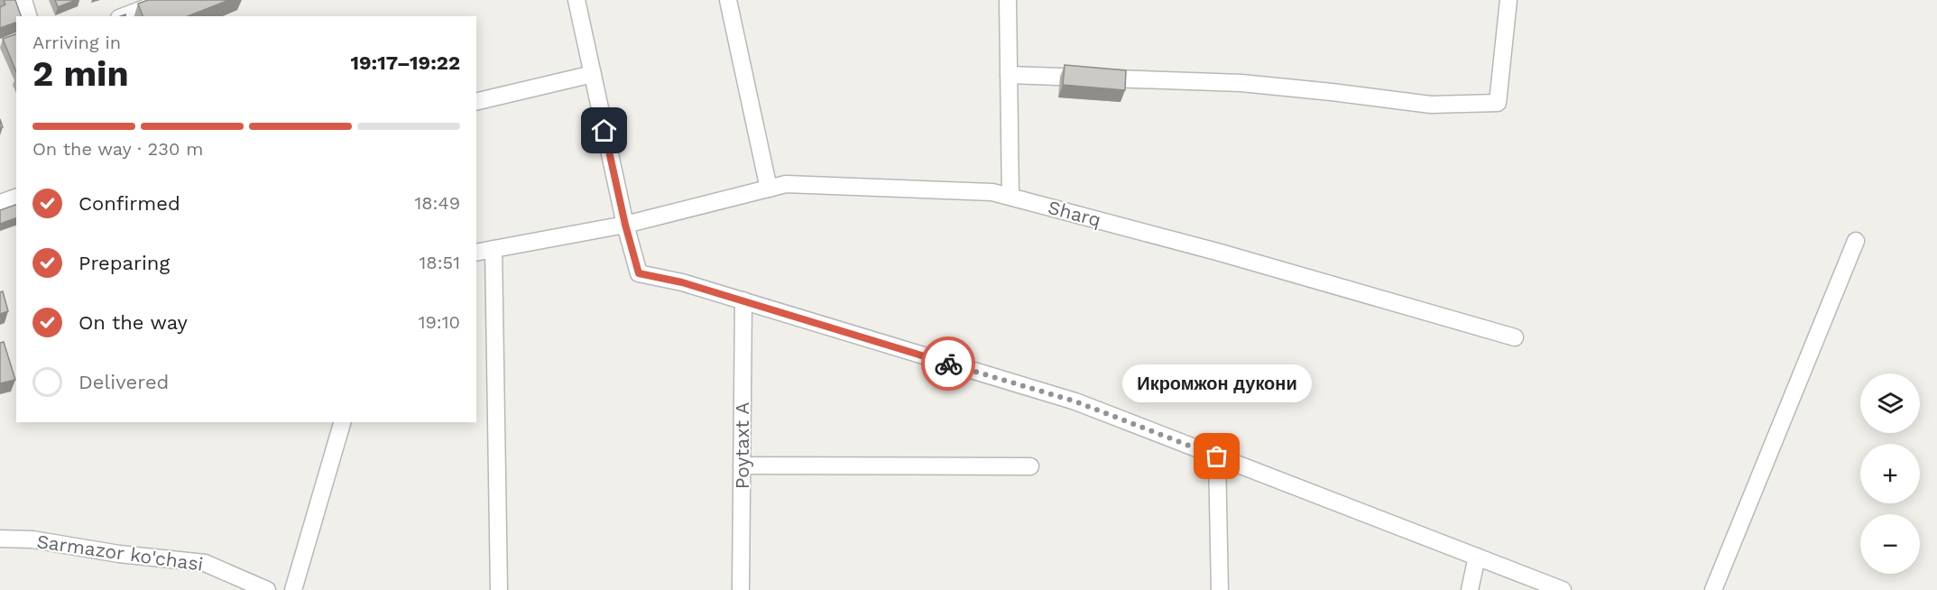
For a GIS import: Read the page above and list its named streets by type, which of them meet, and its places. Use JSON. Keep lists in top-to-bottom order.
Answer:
{
  "streets": {
    "street": ["Sharq", "Poytaxt A", "Sarmazor ko'chasi"]
  },
  "places": ["Икромжон дукони"],
  "page": {
    "heading": ["2 min", "Arriving in", "19:17–19:22"],
    "bar": "On the way · 230 m",
    "list": [
      ["Confirmed", "18:49"],
      ["Preparing", "18:51"],
      ["On the way", "19:10"],
      "Delivered"
    ],
    "bubble": "Икромжон дукони",
    "map_buttons": ["+", "−"]
  }
}
